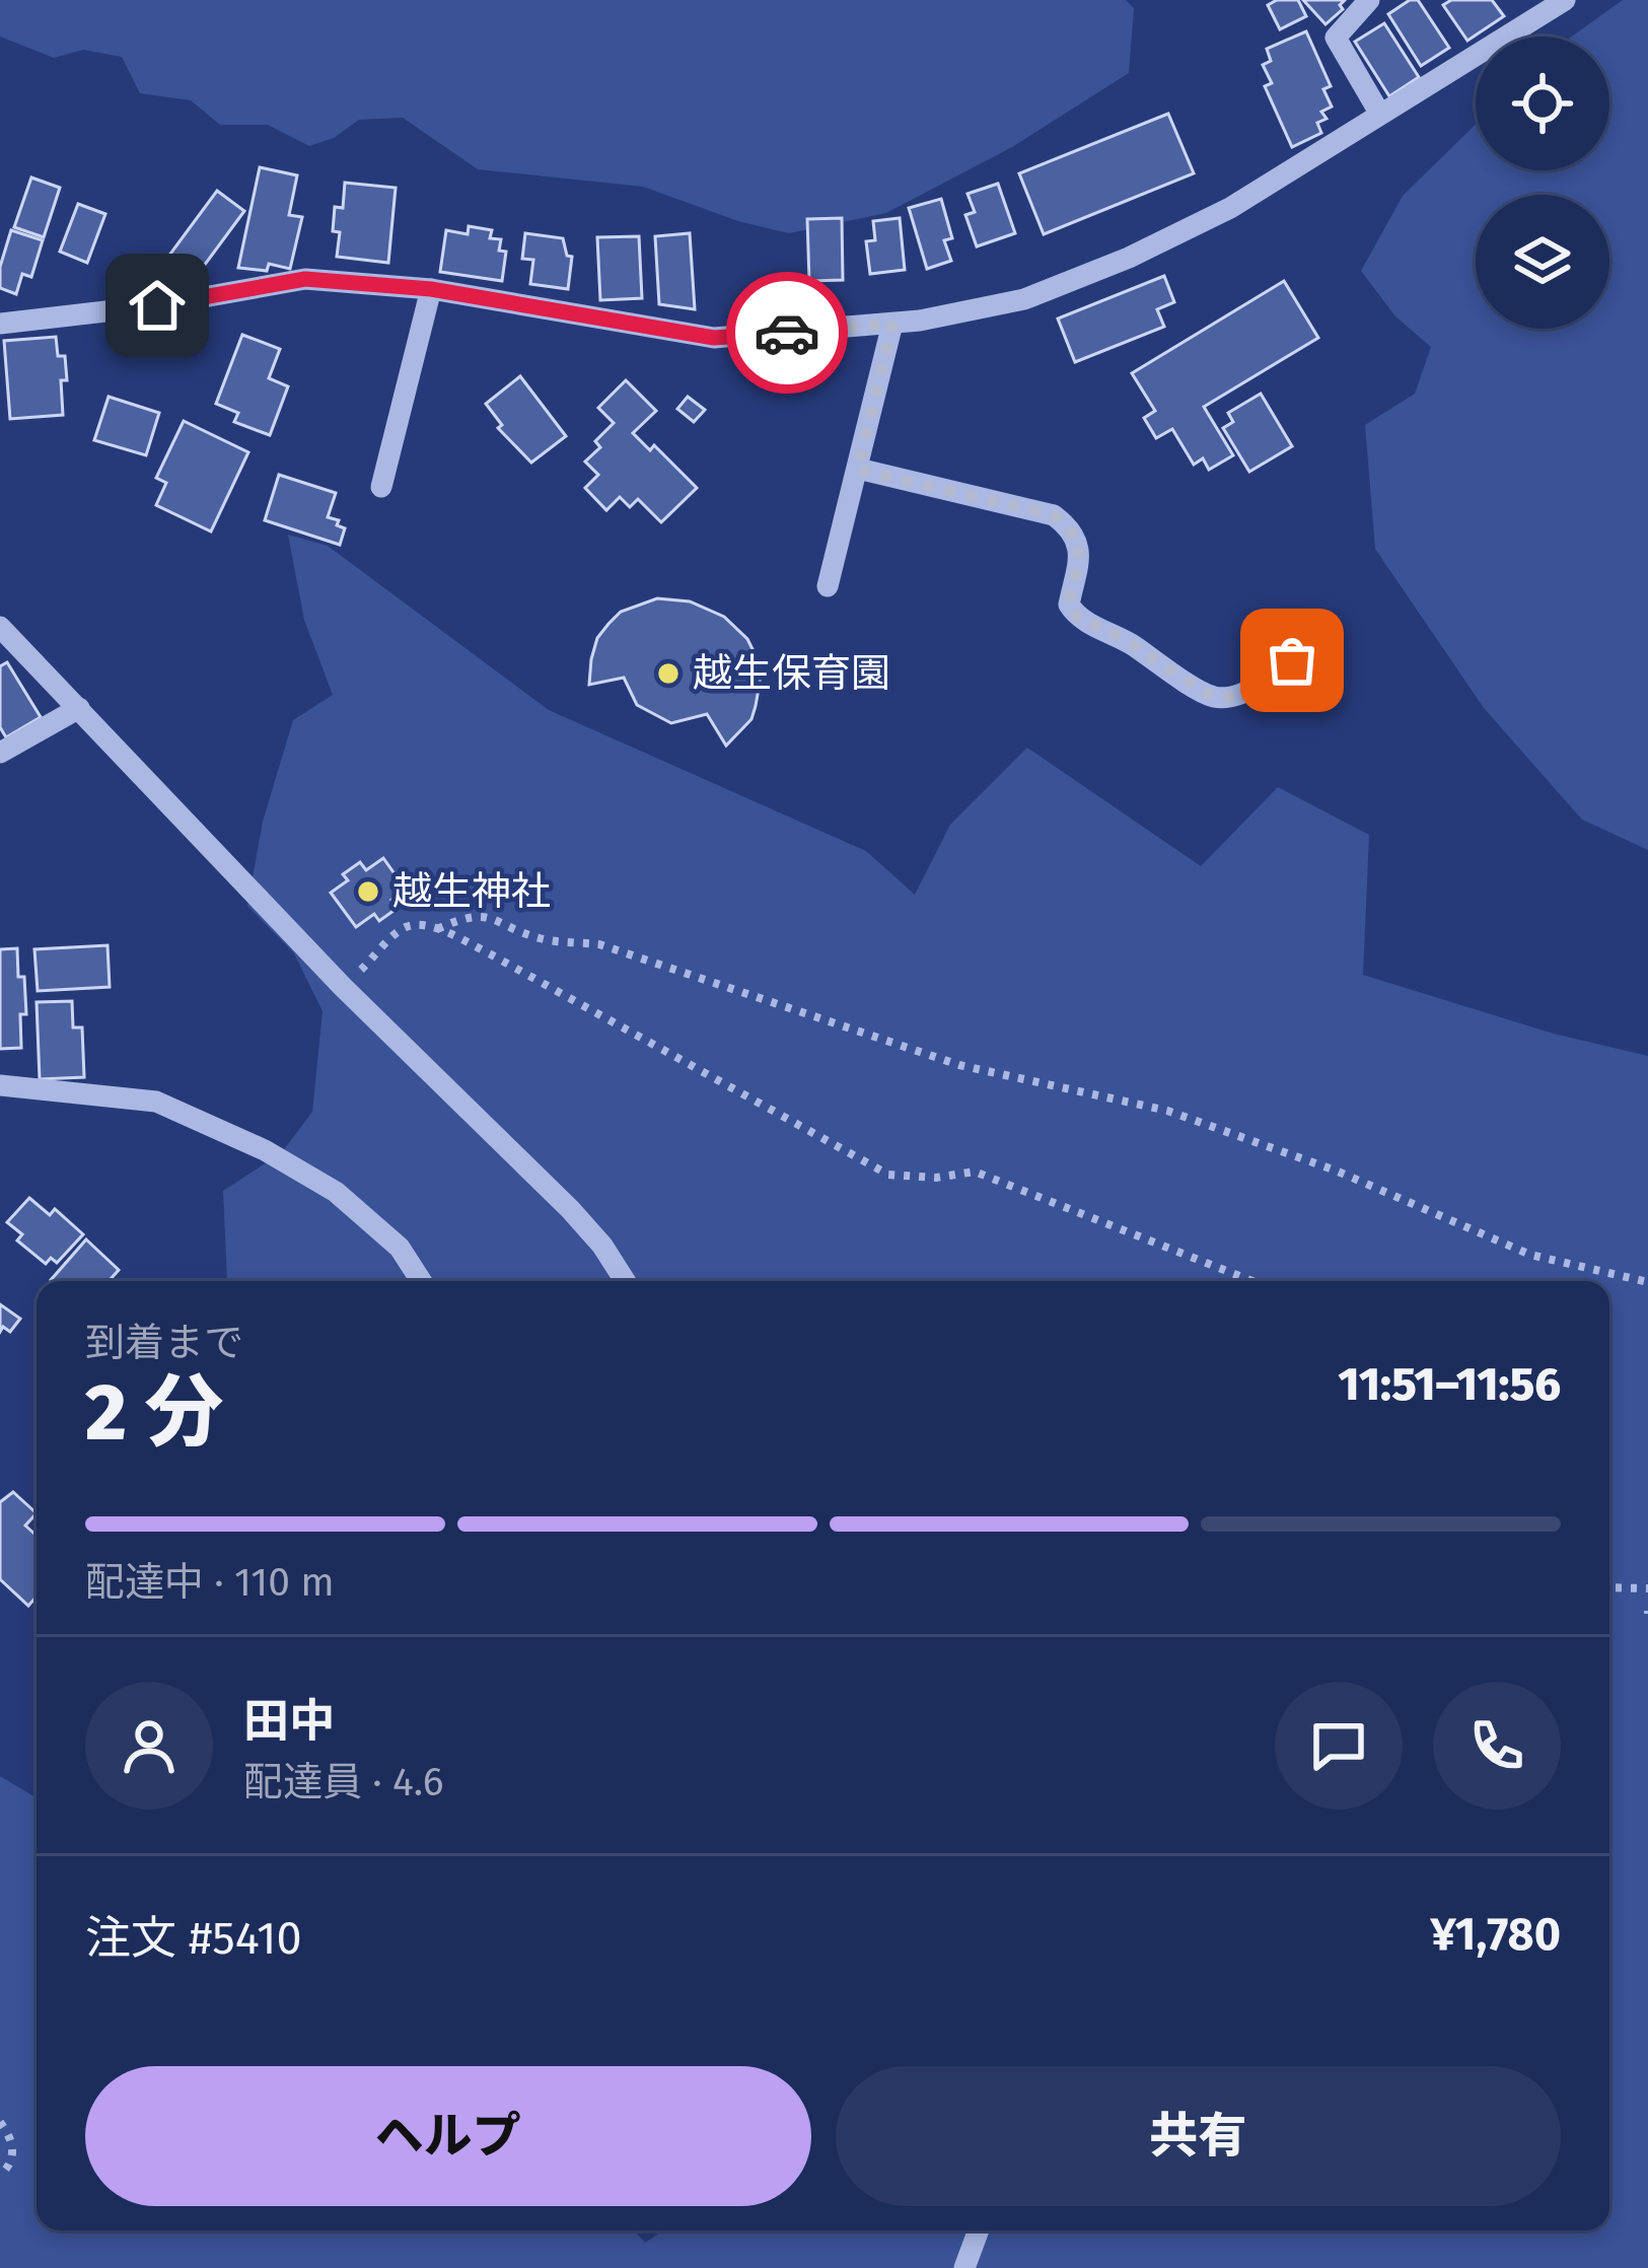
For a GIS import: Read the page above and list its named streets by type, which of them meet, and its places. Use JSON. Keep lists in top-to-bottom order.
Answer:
{
  "places": ["越生保育園", "越生神社"],
  "page": {
    "heading": ["2 分", "到着まで", "11:51–11:56"],
    "panel": [
      "田中",
      "配達員 · 4.6",
      "注文 #5410",
      "¥1,780"
    ],
    "bar": "配達中 · 110 m",
    "buttons": ["ヘルプ", "共有"]
  }
}
